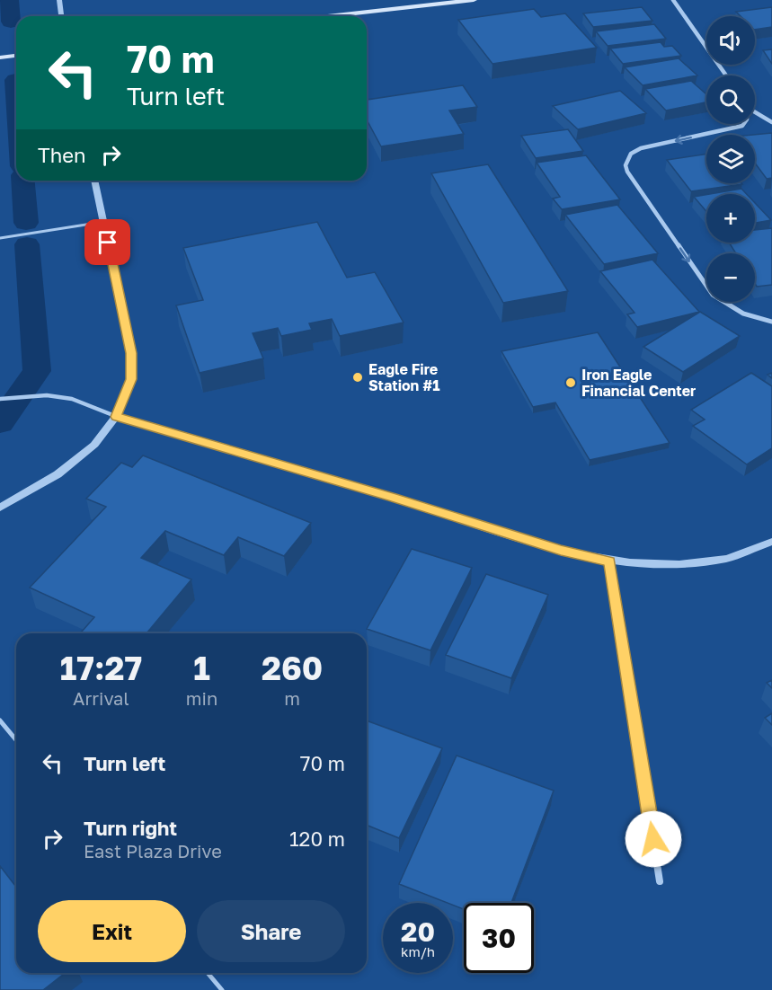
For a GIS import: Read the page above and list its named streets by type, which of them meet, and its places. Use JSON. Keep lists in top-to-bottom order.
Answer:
{
  "places": ["Eagle Fire Station #1", "Iron Eagle Financial Center"],
  "page": {
    "map_buttons": ["+", "−"],
    "turn": ["70 m", "Turn left"],
    "then": "Then",
    "eta": [
      "17:27",
      "Arrival",
      "1",
      "min",
      "260",
      "m"
    ],
    "list": [
      {
        "name": "Turn left",
        "value": "70 m"
      },
      {
        "name": "Turn right",
        "note": "East Plaza Drive",
        "value": "120 m"
      }
    ],
    "buttons": ["Exit", "Share"],
    "speed": "20 km/h",
    "limit": "30"
  }
}
